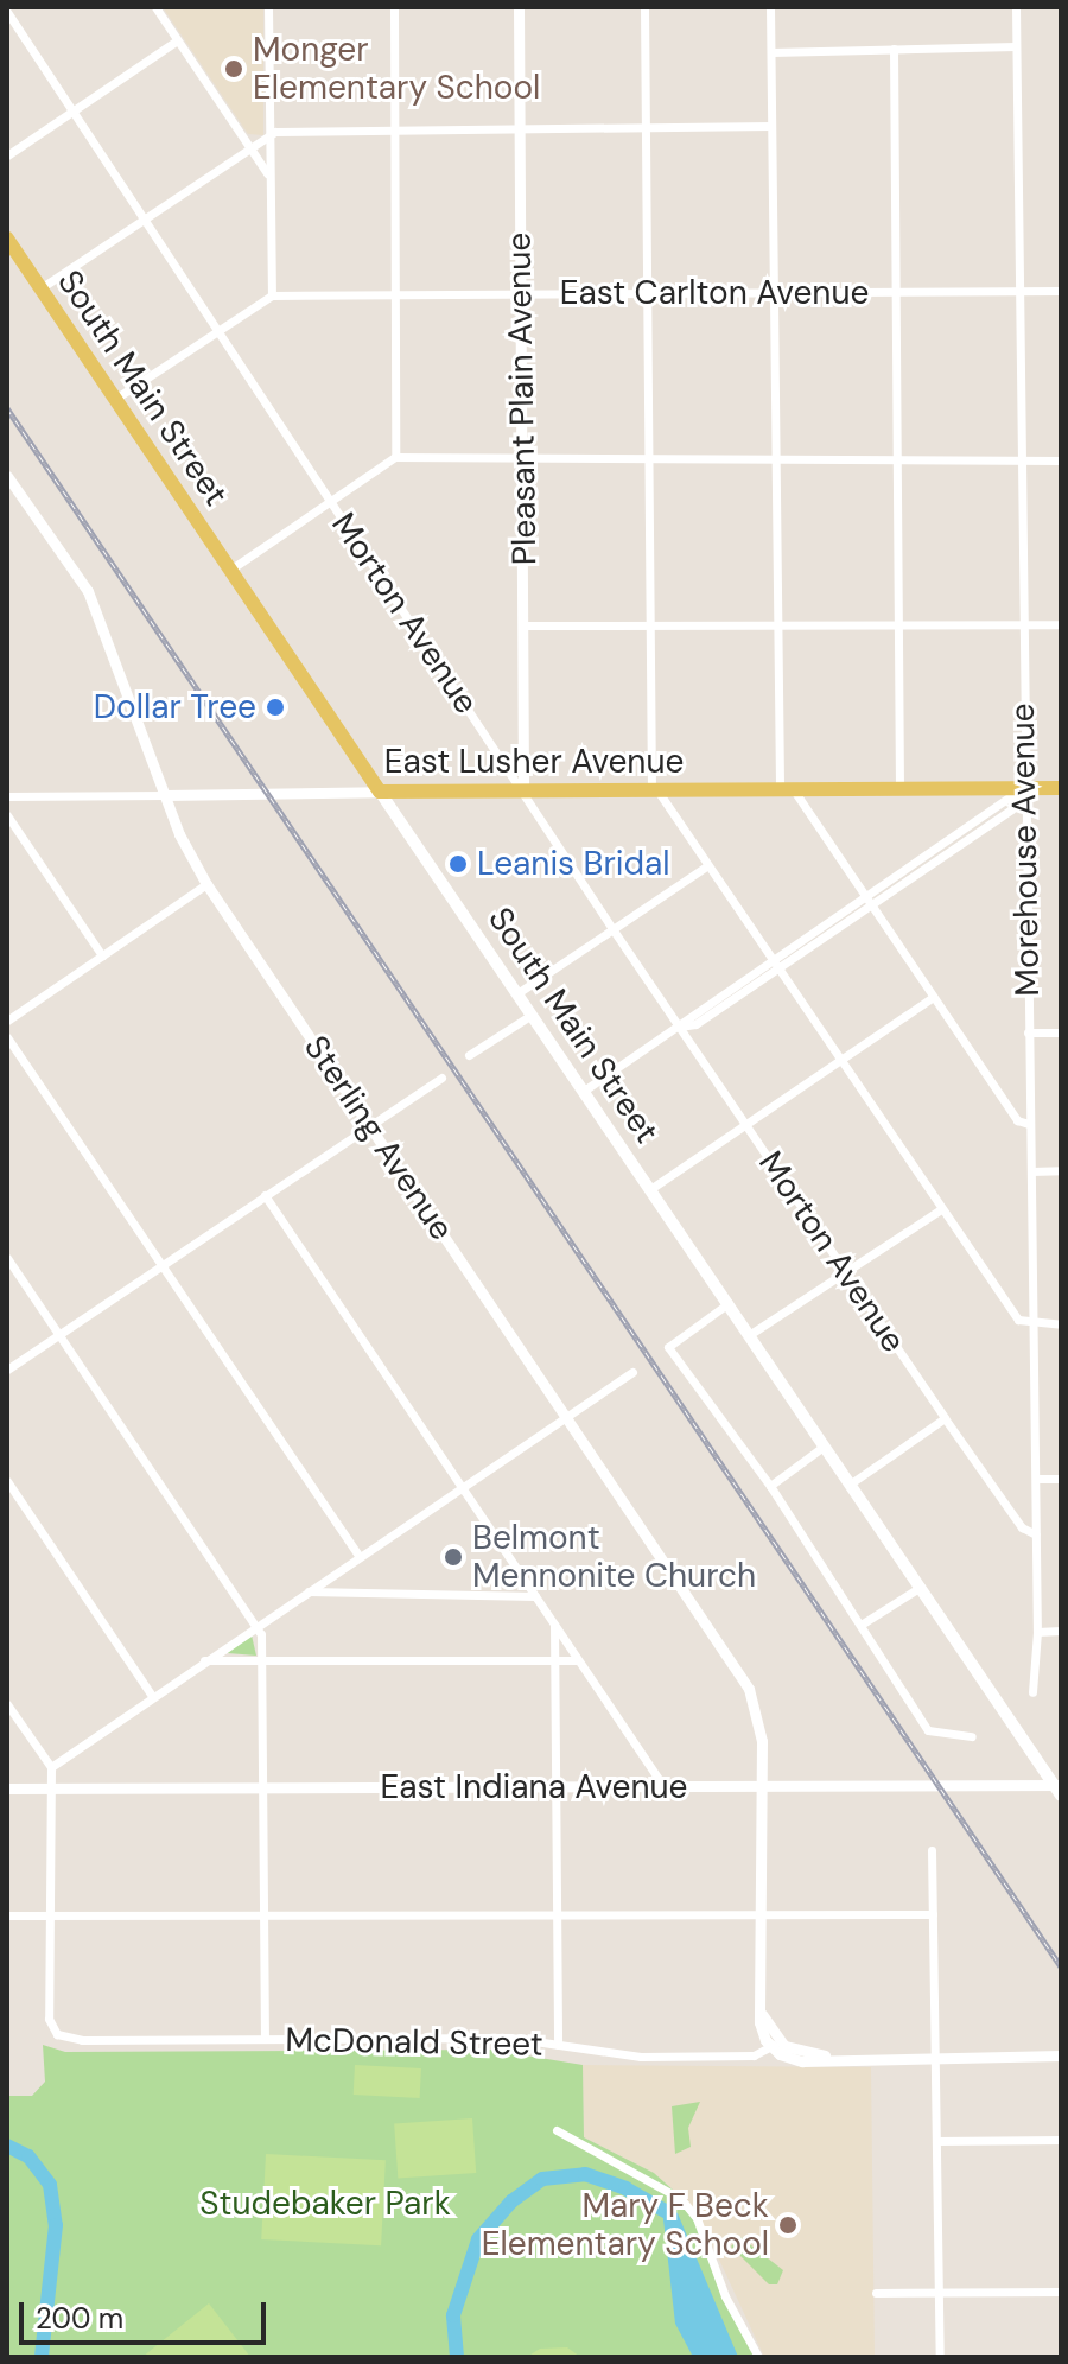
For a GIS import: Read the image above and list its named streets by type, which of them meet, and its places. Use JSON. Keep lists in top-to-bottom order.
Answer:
{
  "streets": {
    "main road": ["South Main Street", "East Lusher Avenue"],
    "street": [
      "East Carlton Avenue",
      "Pleasant Plain Avenue",
      "Morton Avenue",
      "Morehouse Avenue",
      "Sterling Avenue",
      "East Indiana Avenue",
      "McDonald Street"
    ]
  },
  "crossings": [
    ["East Carlton Avenue", "Pleasant Plain Avenue"],
    ["East Carlton Avenue", "Morehouse Avenue"],
    ["South Main Street", "East Lusher Avenue"],
    ["South Main Street", "East Indiana Avenue"],
    ["Pleasant Plain Avenue", "Morton Avenue"],
    ["Pleasant Plain Avenue", "East Lusher Avenue"],
    ["Morton Avenue", "East Lusher Avenue"],
    ["Morton Avenue", "Morehouse Avenue"],
    ["East Lusher Avenue", "Morehouse Avenue"],
    ["East Lusher Avenue", "Sterling Avenue"],
    ["Sterling Avenue", "East Indiana Avenue"],
    ["Sterling Avenue", "McDonald Street"]
  ],
  "parks": ["Studebaker Park"],
  "places": [
    "Monger Elementary School",
    "Dollar Tree",
    "Leanis Bridal",
    "Belmont Mennonite Church",
    "Mary F Beck Elementary School"
  ],
  "scale_bar": "200 m"
}
